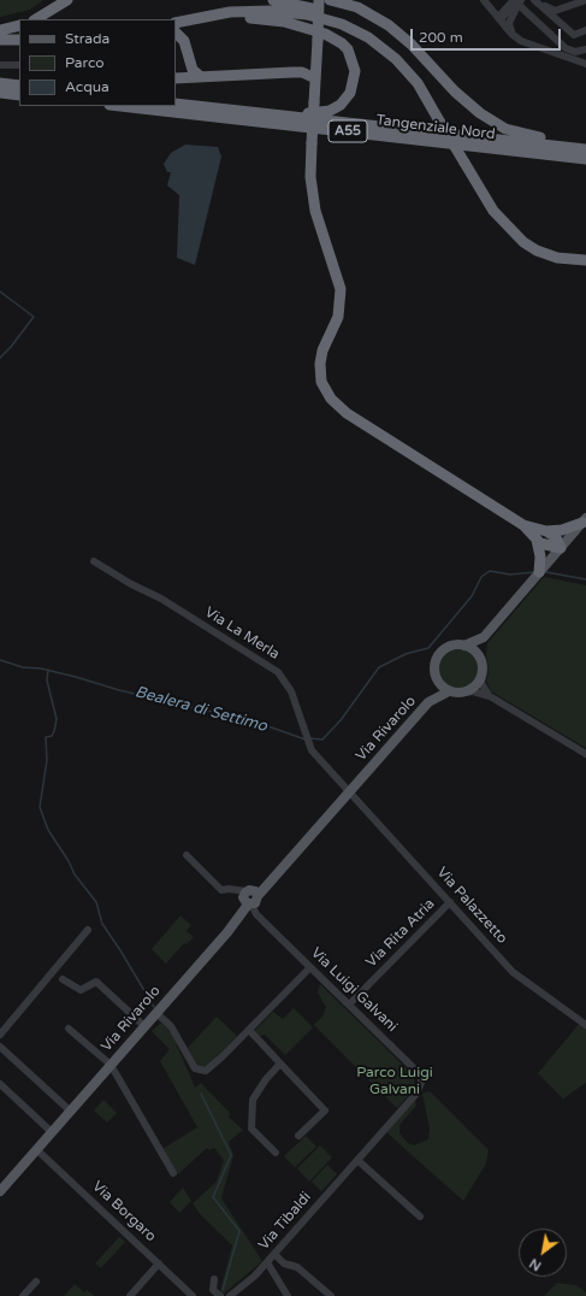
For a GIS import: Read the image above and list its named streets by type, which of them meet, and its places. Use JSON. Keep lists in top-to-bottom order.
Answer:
{
  "streets": {
    "highway": ["Tangenziale Nord", "A55"],
    "main road": ["Via Rivarolo"],
    "street": [
      "Via La Merla",
      "Via Palazzetto",
      "Via Rita Atria",
      "Via Luigi Galvani",
      "Via Borgaro",
      "Via Tibaldi"
    ]
  },
  "crossings": [
    ["Tangenziale Nord", "A55"],
    ["Via La Merla", "Via Rivarolo"],
    ["Via La Merla", "Via Palazzetto"],
    ["Via Rivarolo", "Via Palazzetto"],
    ["Via Rivarolo", "Via Luigi Galvani"],
    ["Via Palazzetto", "Via Rita Atria"],
    ["Via Rita Atria", "Via Luigi Galvani"],
    ["Via Luigi Galvani", "Via Tibaldi"]
  ],
  "water": ["Bealera di Settimo"],
  "parks": ["Parco Luigi Galvani"],
  "legend": ["Strada", "Parco", "Acqua"],
  "scale_bar": "200 m",
  "north": "bottom left"
}
